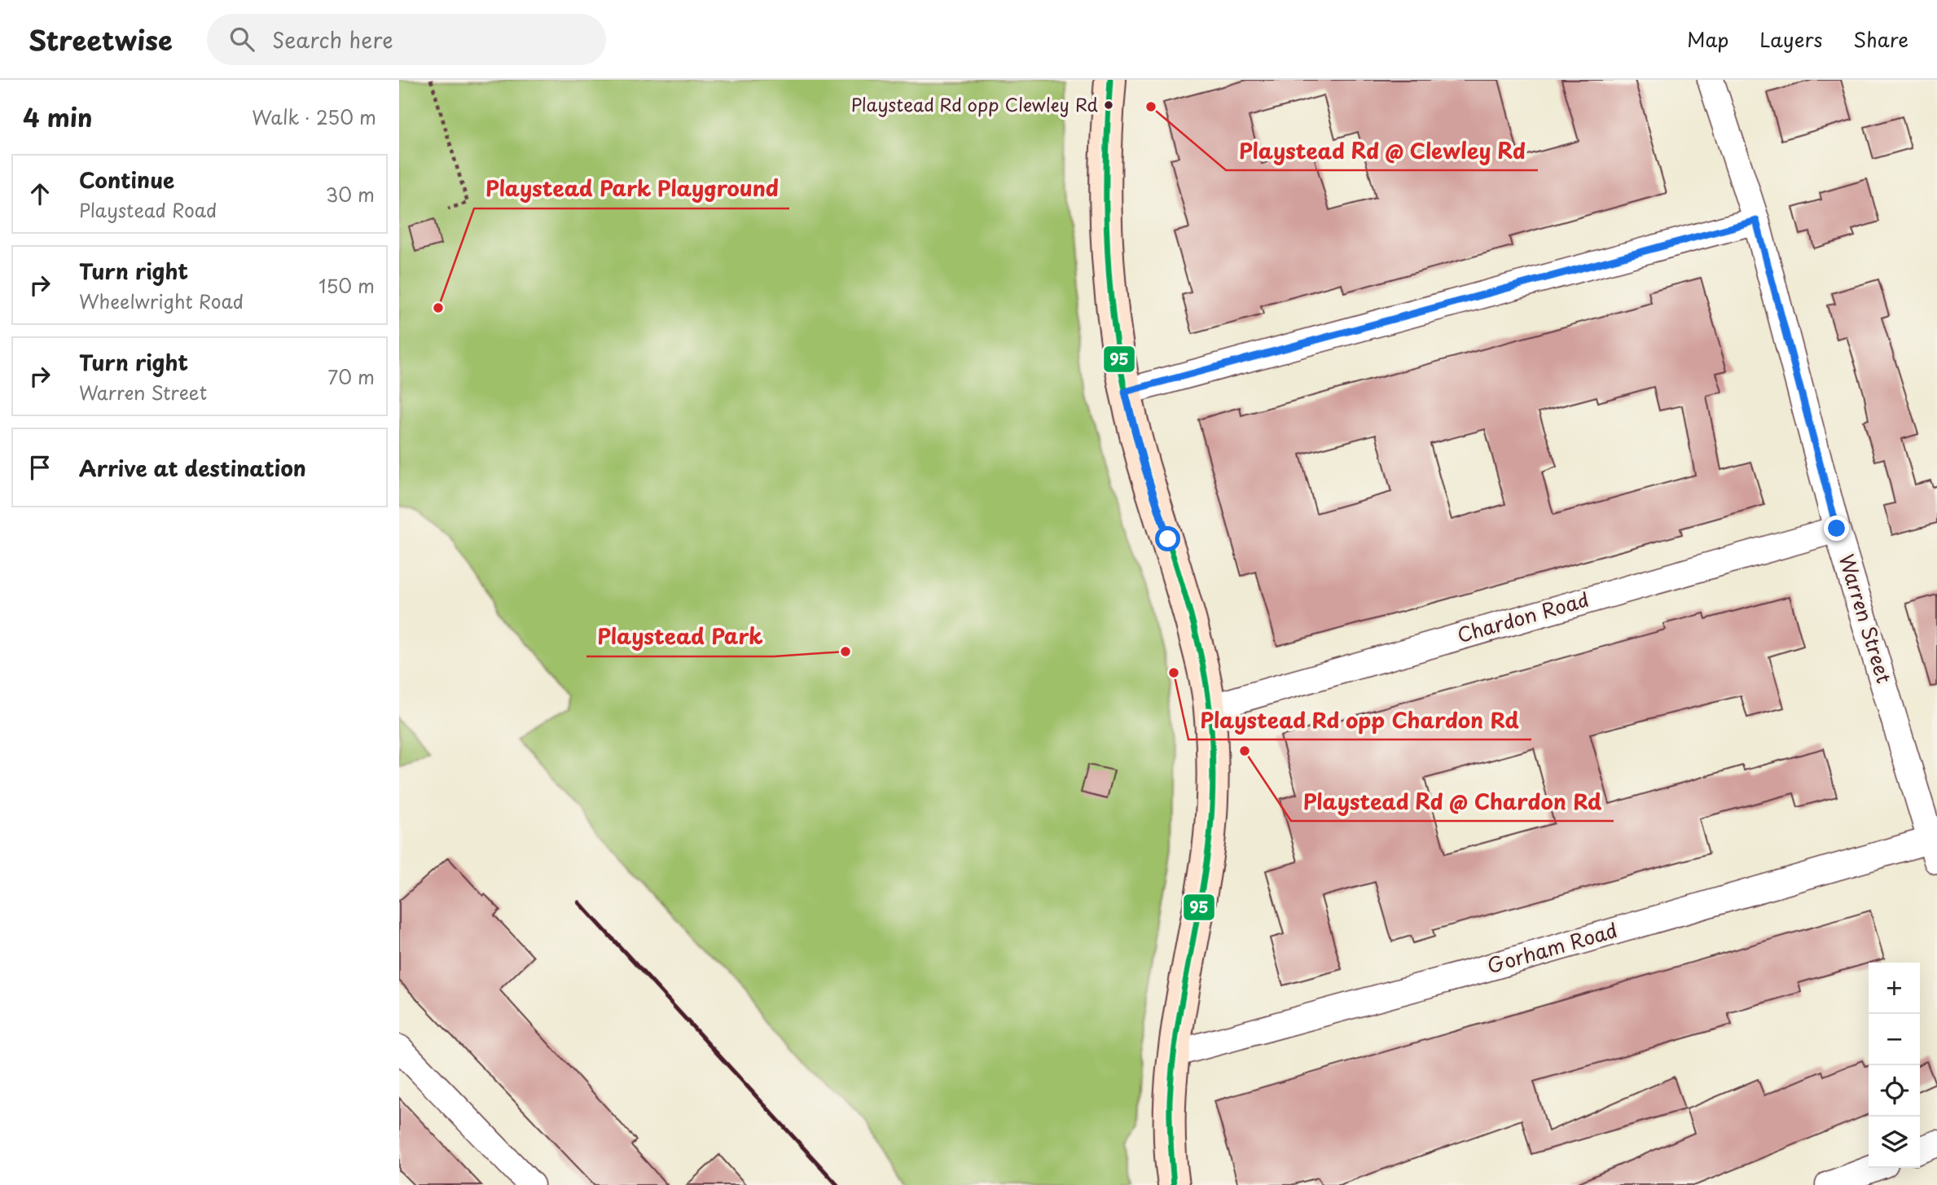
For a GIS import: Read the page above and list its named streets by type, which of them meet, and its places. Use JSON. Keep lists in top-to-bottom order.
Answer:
{
  "streets": {
    "street": ["Chardon Road", "Warren Street", "Gorham Road"]
  },
  "crossings": [
    ["Chardon Road", "Warren Street"],
    ["Warren Street", "Gorham Road"]
  ],
  "places": [
    "Playstead Rd opp Clewley Rd",
    "Playstead Rd @ Clewley Rd",
    "Playstead Park Playground",
    "Playstead Park",
    "Playstead Rd opp Chardon Rd",
    "Playstead Rd @ Chardon Rd"
  ],
  "lines": ["transit line 95"],
  "page": {
    "header": "Streetwise",
    "search": "Search here",
    "nav": ["Map", "Layers", "Share"],
    "heading": ["4 min", "Walk · 250 m"],
    "list": [
      ["Continue", "Playstead Road", "30 m"],
      ["Turn right", "Wheelwright Road", "150 m"],
      ["Turn right", "Warren Street", "70 m"],
      "Arrive at destination"
    ],
    "map_buttons": ["+", "−"]
  }
}
